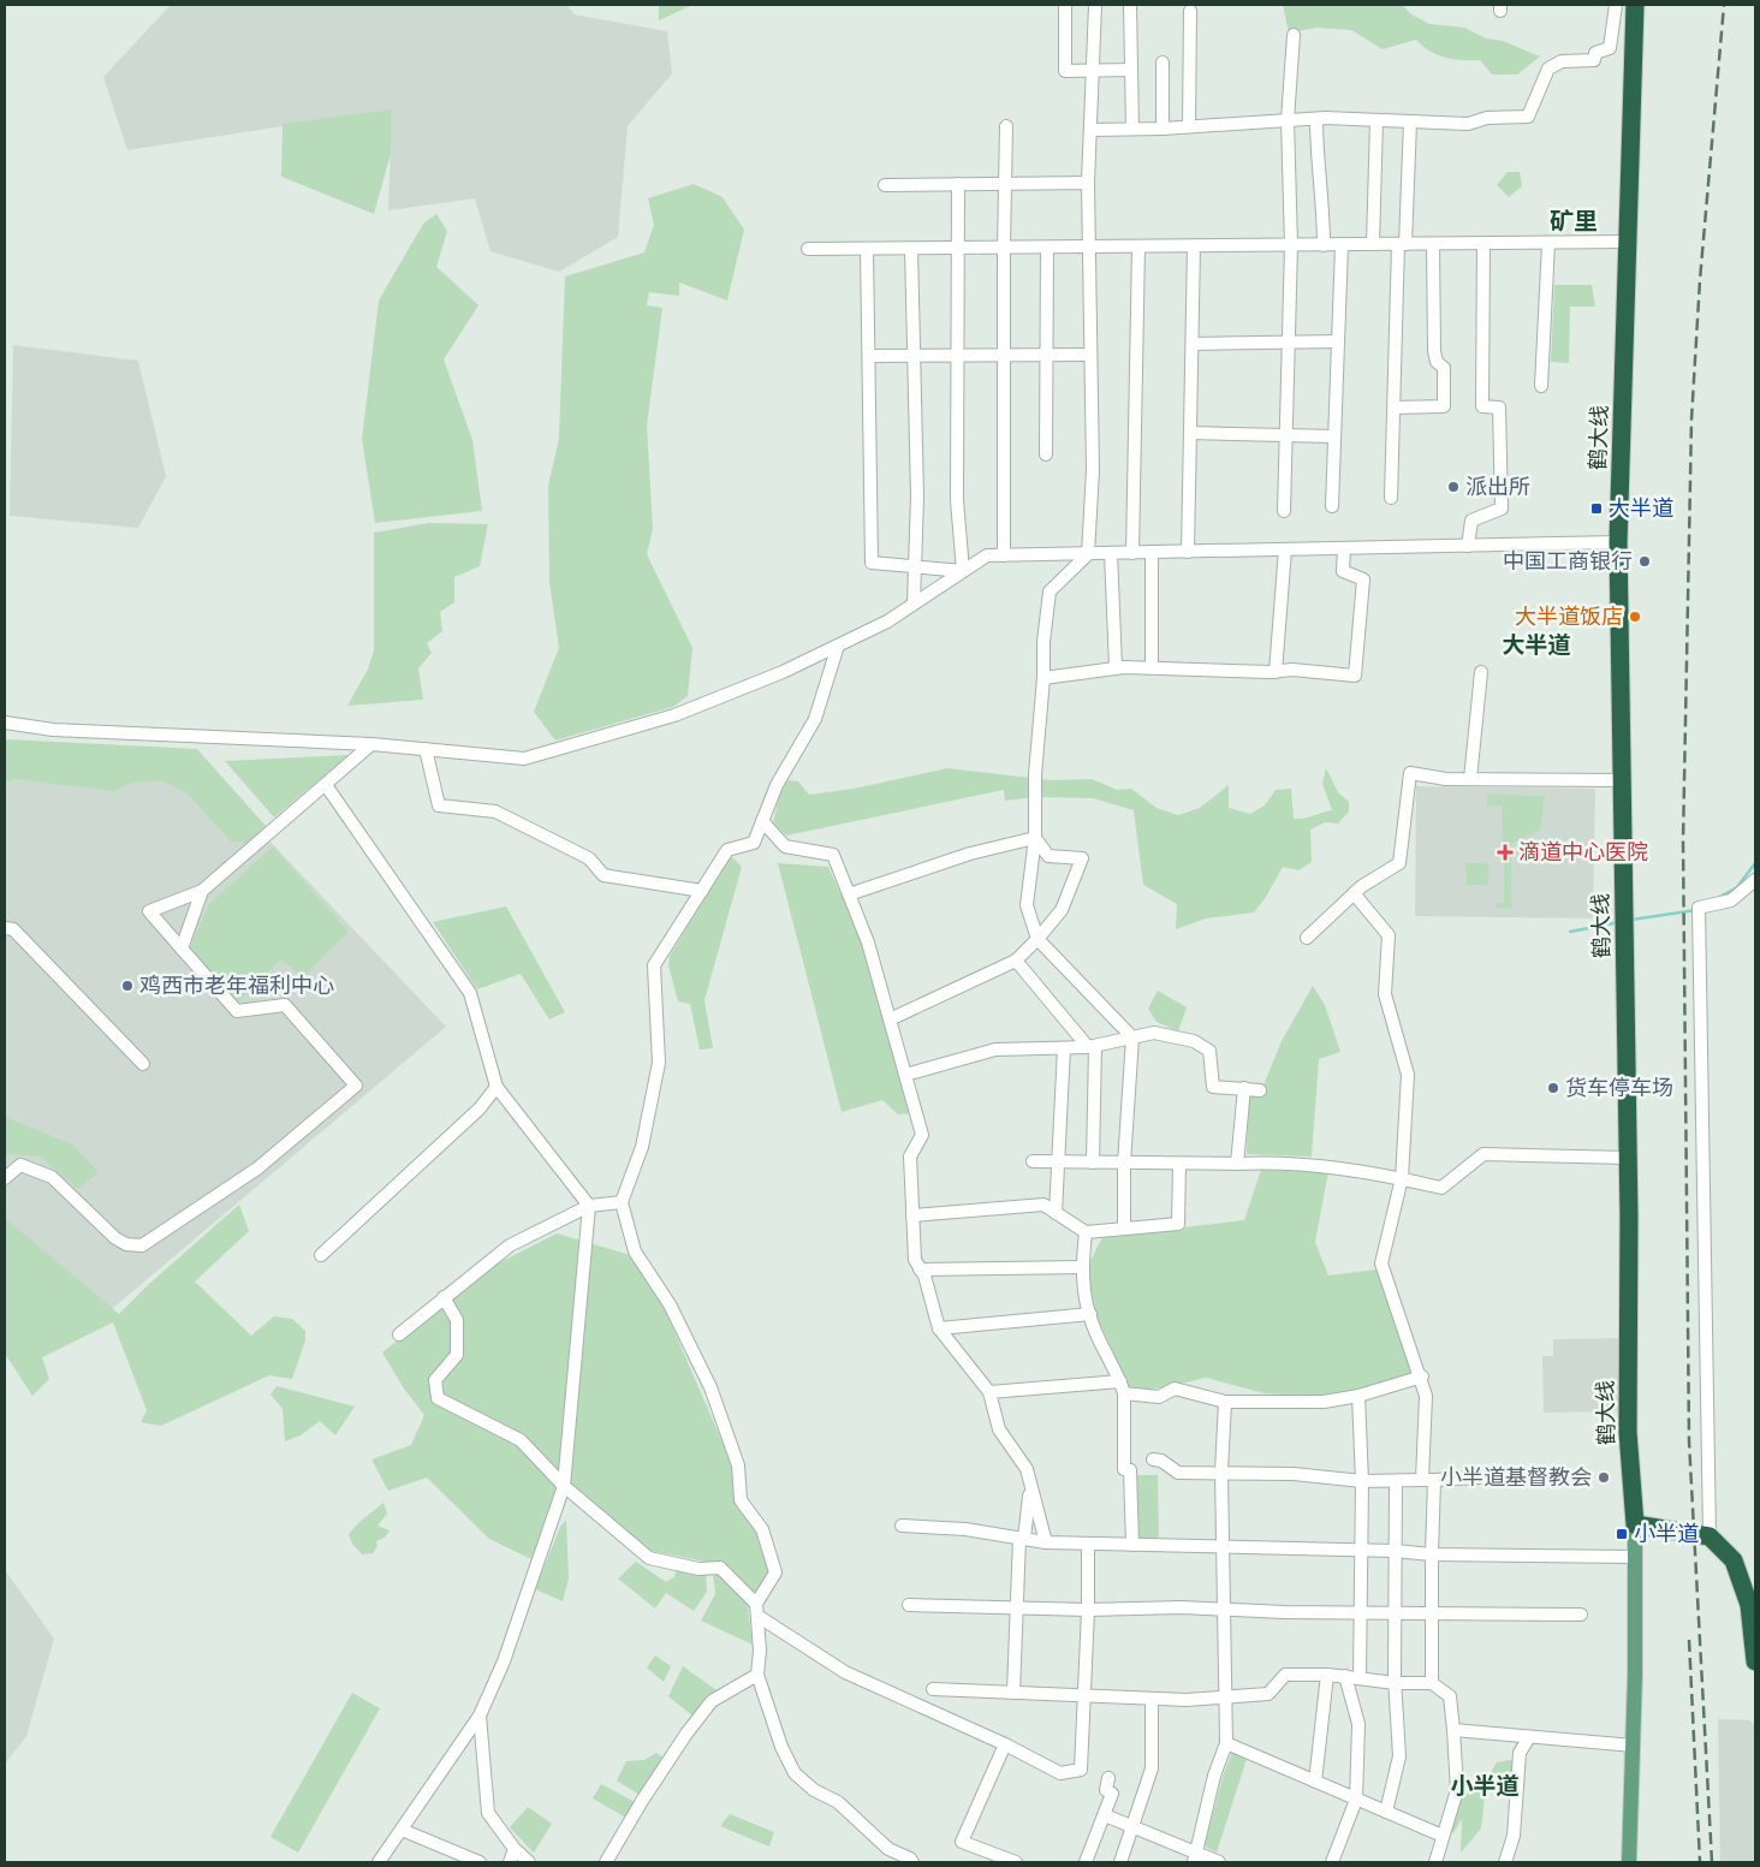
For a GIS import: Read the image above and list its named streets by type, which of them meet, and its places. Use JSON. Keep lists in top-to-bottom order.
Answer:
{
  "streets": {
    "highway": ["鹤大线"]
  },
  "districts": ["矿里", "大半道", "小半道"],
  "places": {
    "other": [
      "派出所",
      "中国工商银行",
      "大半道饭店",
      "鸡西市老年福利中心",
      "货车停车场",
      "小半道基督教会"
    ],
    "transit": ["大半道", "小半道"],
    "health": ["滴道中心医院"]
  }
}
